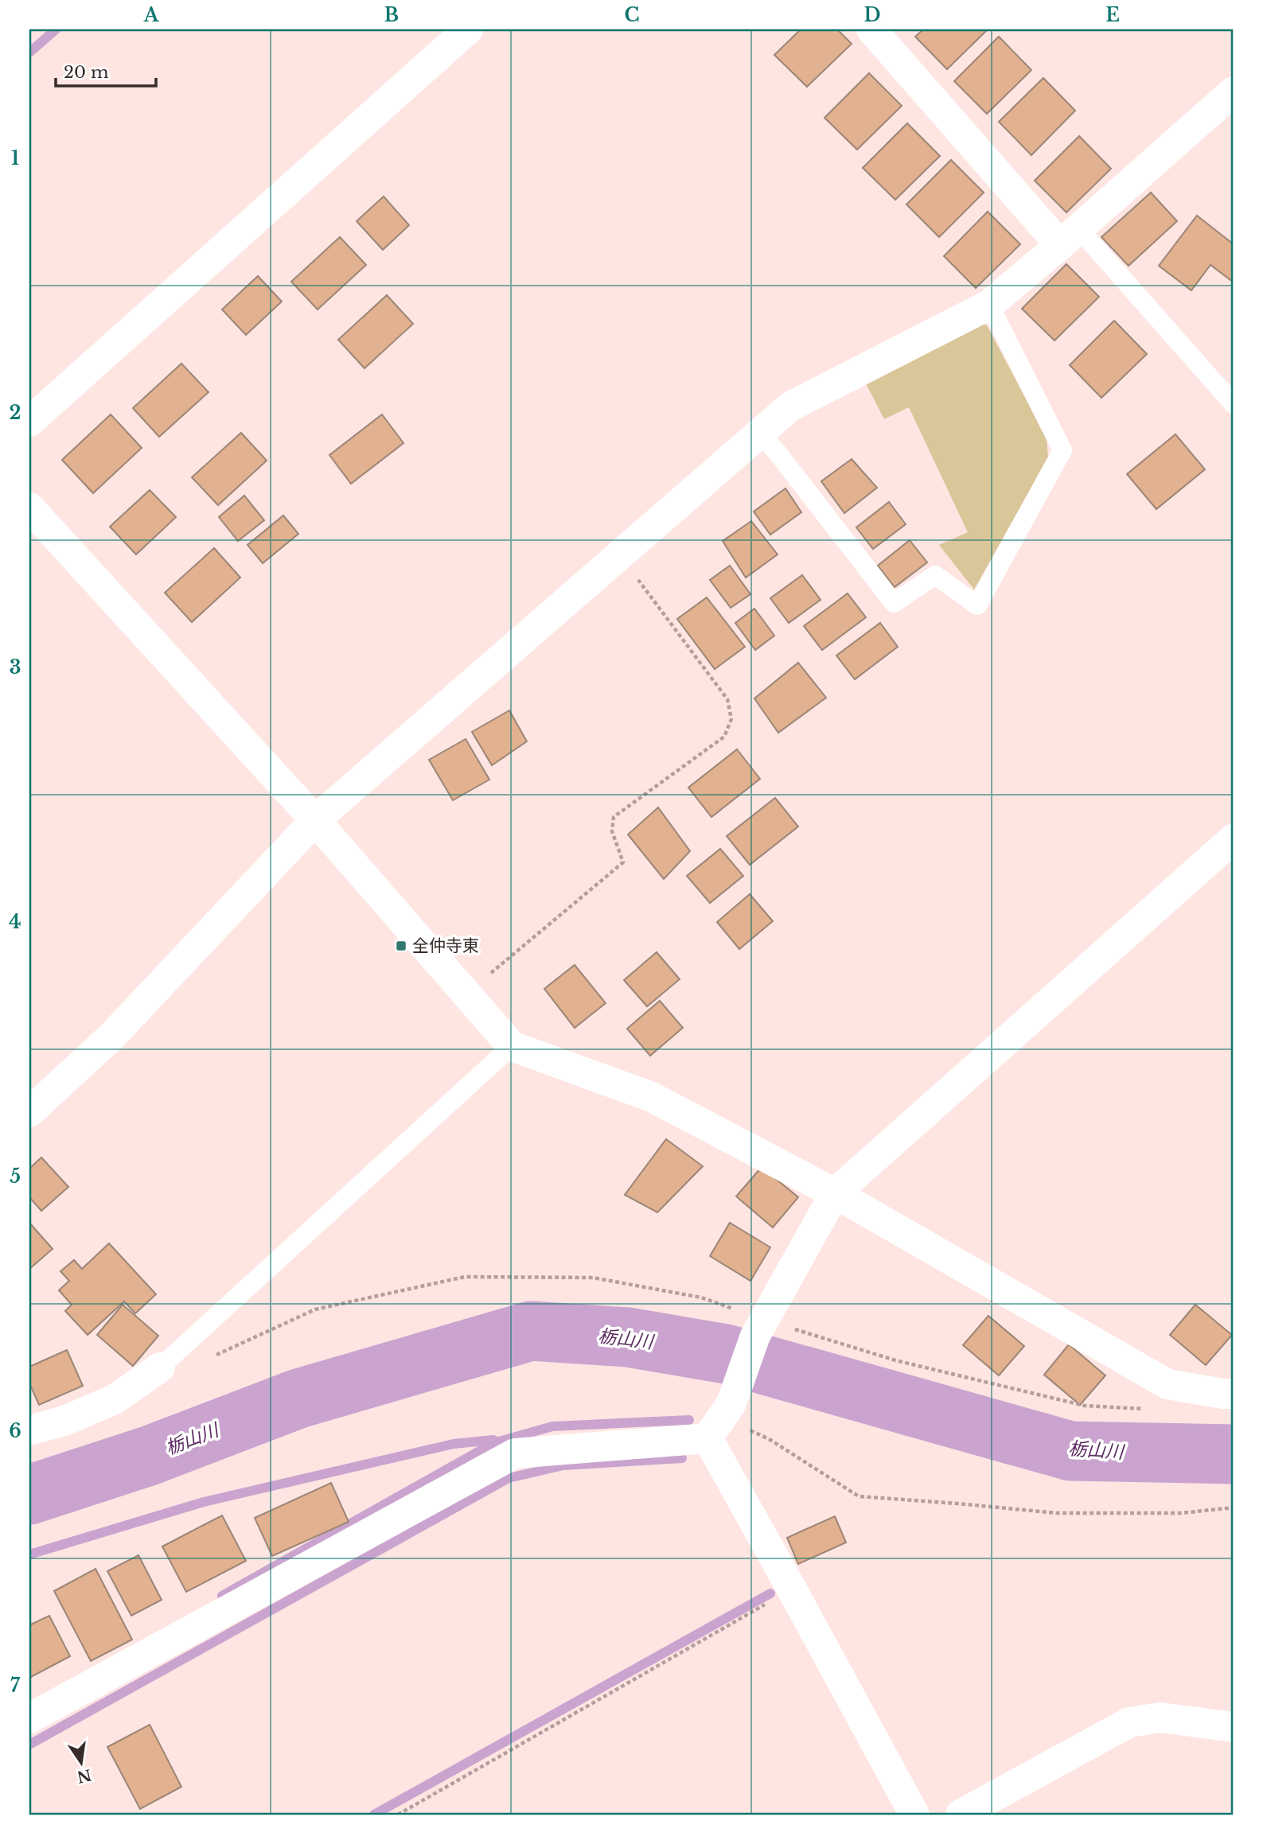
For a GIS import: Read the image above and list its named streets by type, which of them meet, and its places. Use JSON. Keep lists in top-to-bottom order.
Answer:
{
  "water": ["栃山川"],
  "places": {
    "transit": ["全仲寺東"]
  },
  "scale_bar": "20 m",
  "north": "bottom",
  "grid": {
    "columns": [
      "A",
      "B",
      "C",
      "D",
      "E"
    ],
    "rows": [
      "1",
      "2",
      "3",
      "4",
      "5",
      "6",
      "7"
    ]
  }
}
